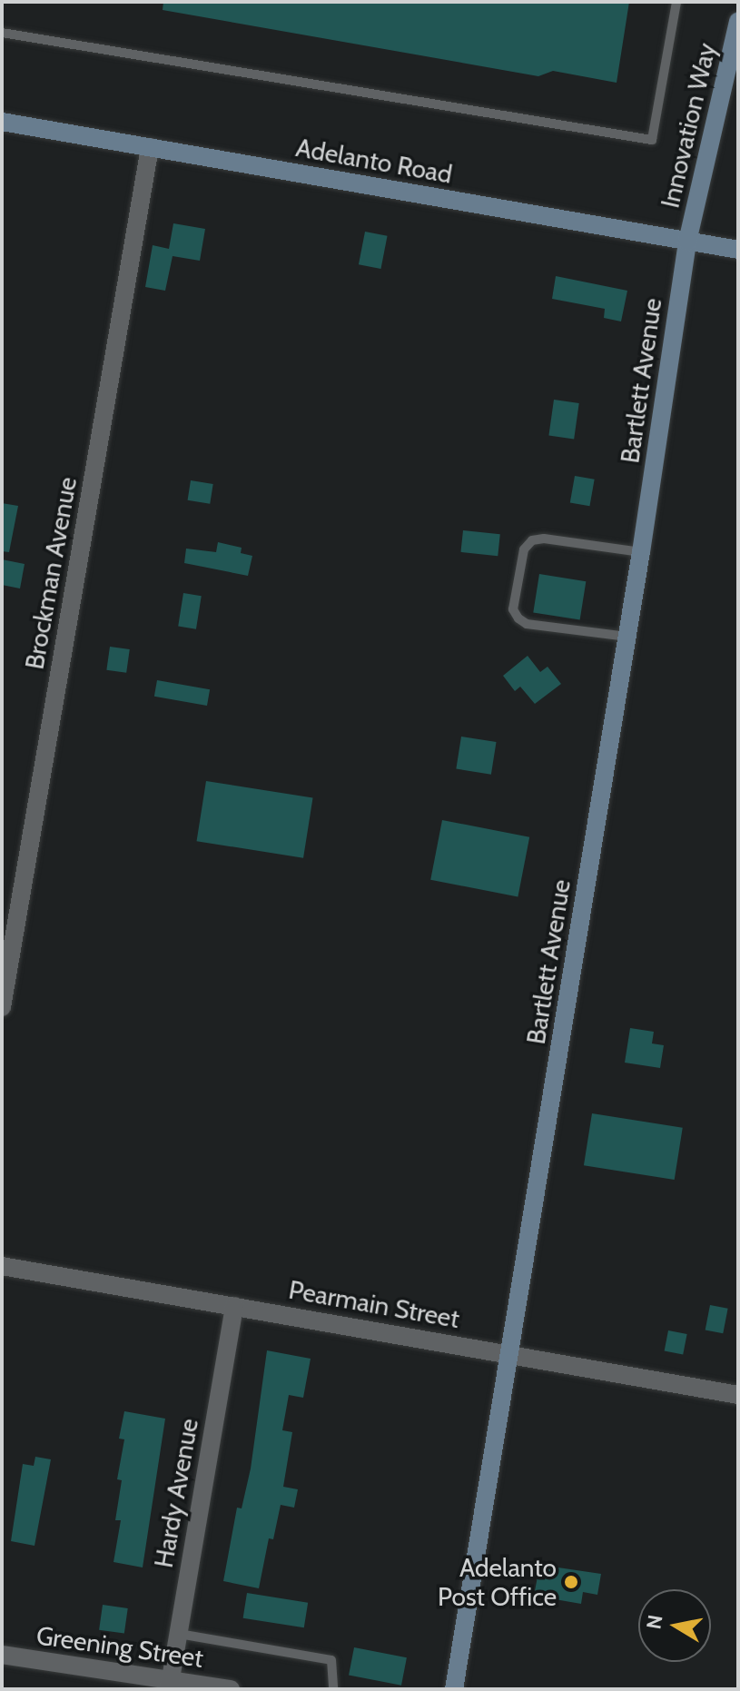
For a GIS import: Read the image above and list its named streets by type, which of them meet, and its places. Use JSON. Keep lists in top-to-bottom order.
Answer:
{
  "streets": {
    "street": [
      "Innovation Way",
      "Adelanto Road",
      "Bartlett Avenue",
      "Brockman Avenue",
      "Pearmain Street",
      "Hardy Avenue",
      "Greening Street"
    ]
  },
  "crossings": [
    ["Innovation Way", "Adelanto Road"],
    ["Innovation Way", "Bartlett Avenue"],
    ["Adelanto Road", "Bartlett Avenue"],
    ["Adelanto Road", "Brockman Avenue"],
    ["Bartlett Avenue", "Pearmain Street"],
    ["Pearmain Street", "Hardy Avenue"],
    ["Hardy Avenue", "Greening Street"]
  ],
  "places": ["Adelanto Post Office"],
  "north": "left"
}
